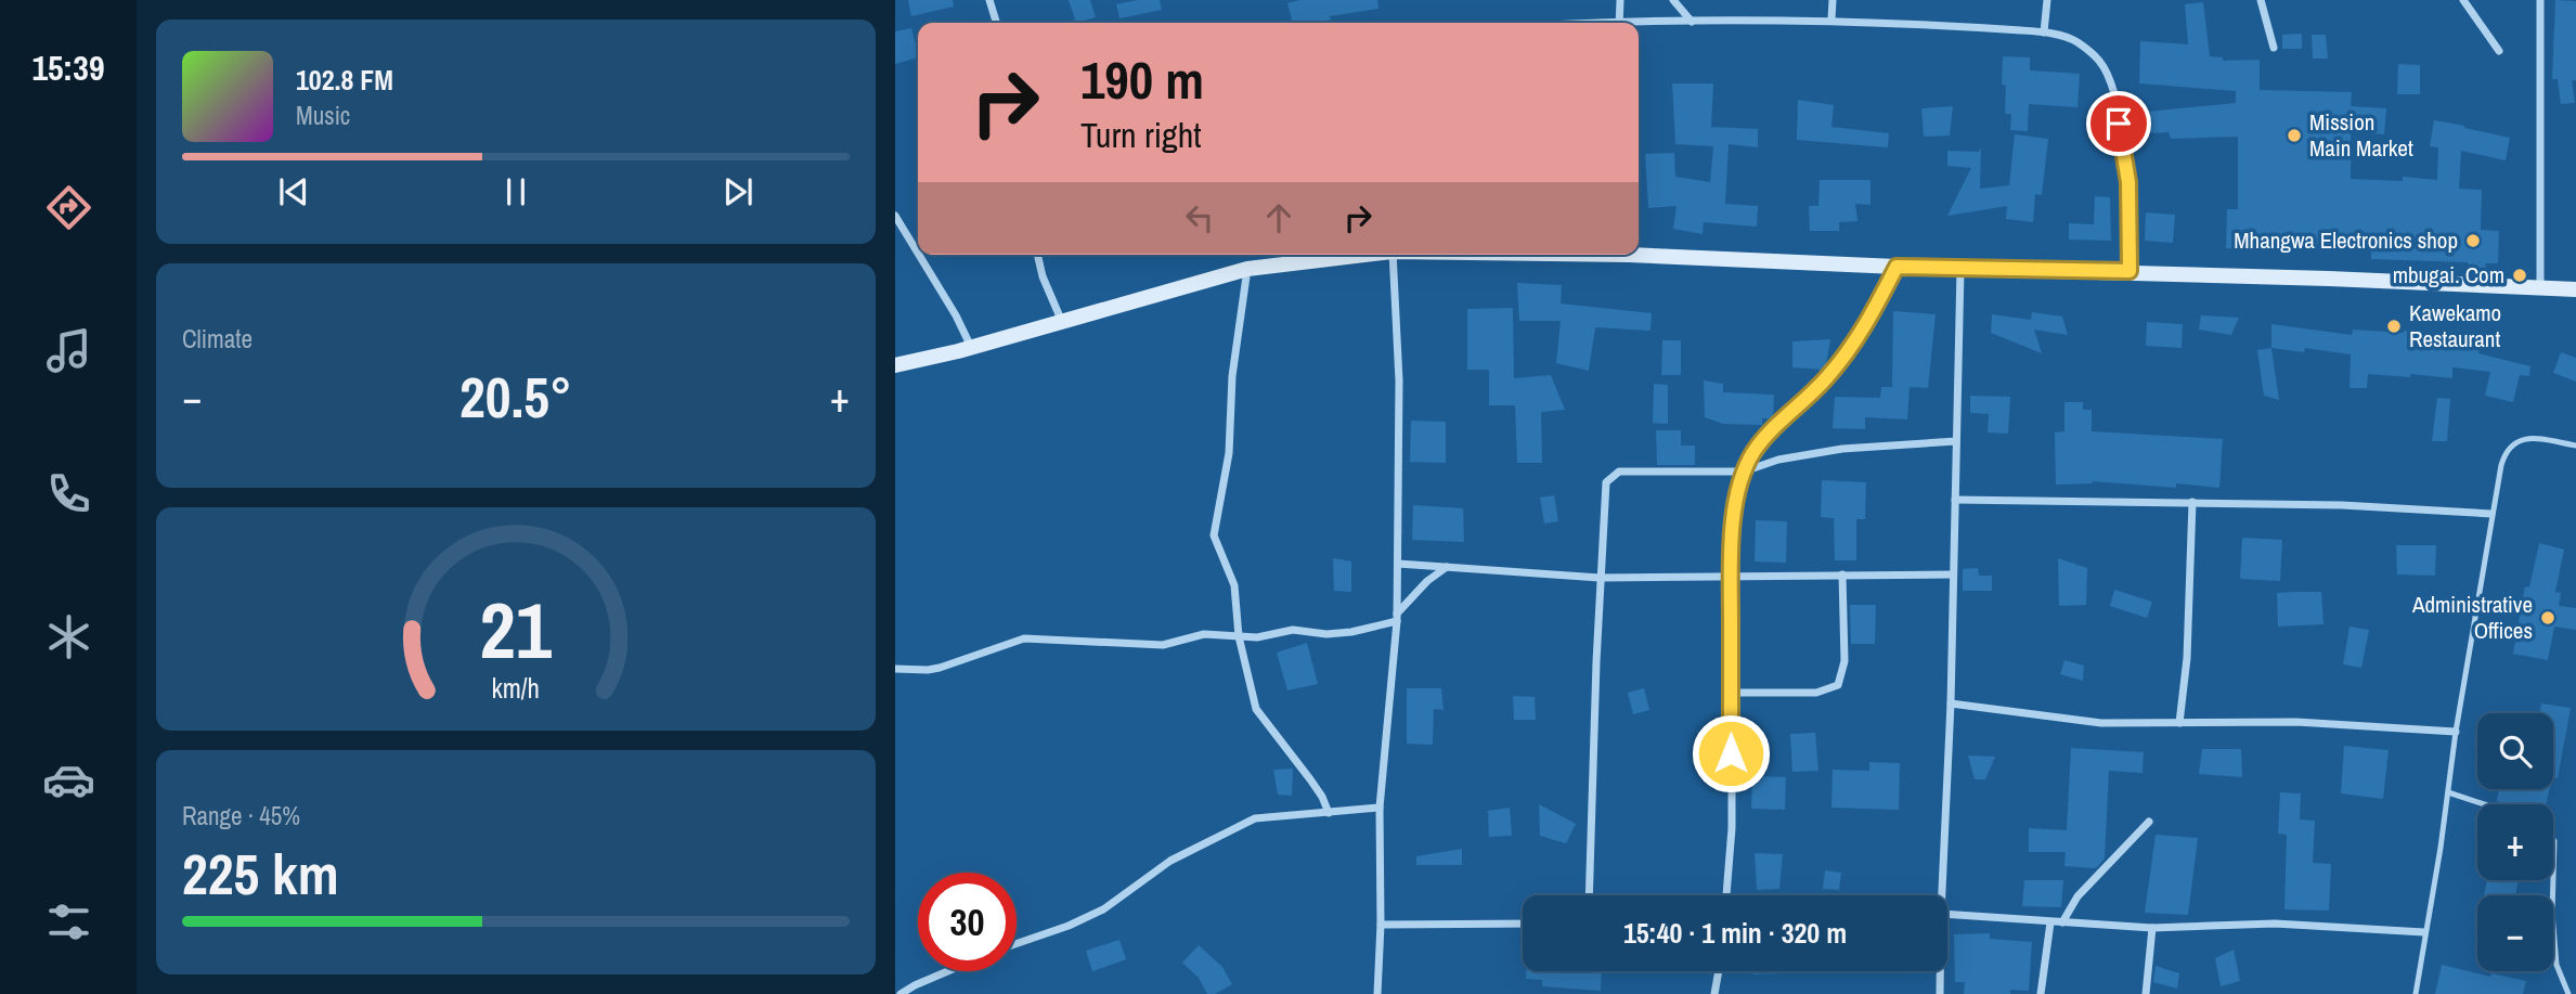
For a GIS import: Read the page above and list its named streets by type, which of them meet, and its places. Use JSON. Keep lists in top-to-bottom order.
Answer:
{
  "places": [
    "Mission Main Market",
    "Mhangwa Electronics shop",
    "mbugai. Com",
    "Kawekamo Restaurant",
    "Administrative Offices"
  ],
  "page": {
    "tabs": "15:39",
    "turn": ["190 m", "Turn right"],
    "song": ["102.8 FM", "Music"],
    "tile": [
      "Climate",
      ["Range · 45%", "225 km"]
    ],
    "heat": ["−", "20.5°", "+"],
    "map_buttons": ["+", "−"],
    "limit": "30",
    "trip": "15:40 · 1 min · 320 m",
    "gauge": ["21", "km/h"]
  }
}
